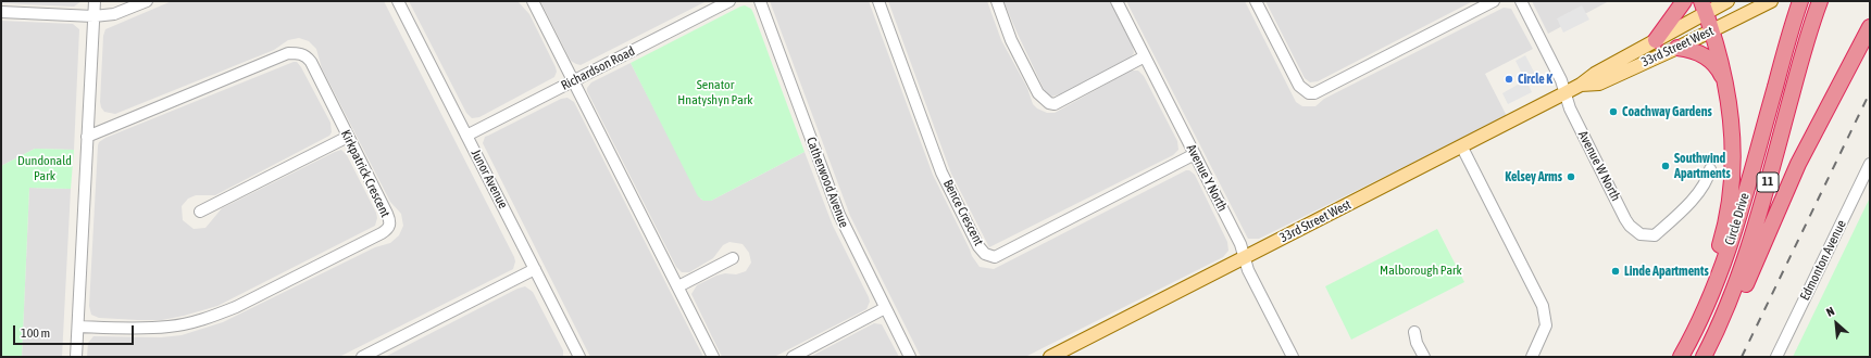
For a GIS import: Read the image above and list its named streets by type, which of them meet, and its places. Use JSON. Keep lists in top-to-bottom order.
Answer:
{
  "streets": {
    "highway": ["11", "Circle Drive"],
    "main road": ["33rd Street West"],
    "street": [
      "Richardson Road",
      "Avenue W North",
      "Kirkpatrick Crescent",
      "Avenue Y North",
      "Junor Avenue",
      "Catherwood Avenue",
      "Bence Crescent",
      "Edmonton Avenue"
    ]
  },
  "crossings": [
    ["33rd Street West", "Avenue W North"],
    ["33rd Street West", "Avenue Y North"],
    ["Richardson Road", "Junor Avenue"],
    ["Avenue Y North", "Bence Crescent"]
  ],
  "parks": ["Senator Hnatyshyn Park", "Dundonald Park", "Malborough Park"],
  "places": [
    "Circle K",
    "Coachway Gardens",
    "Southwind Apartments",
    "Kelsey Arms",
    "Linde Apartments"
  ],
  "scale_bar": "100 m",
  "north": "top left"
}
